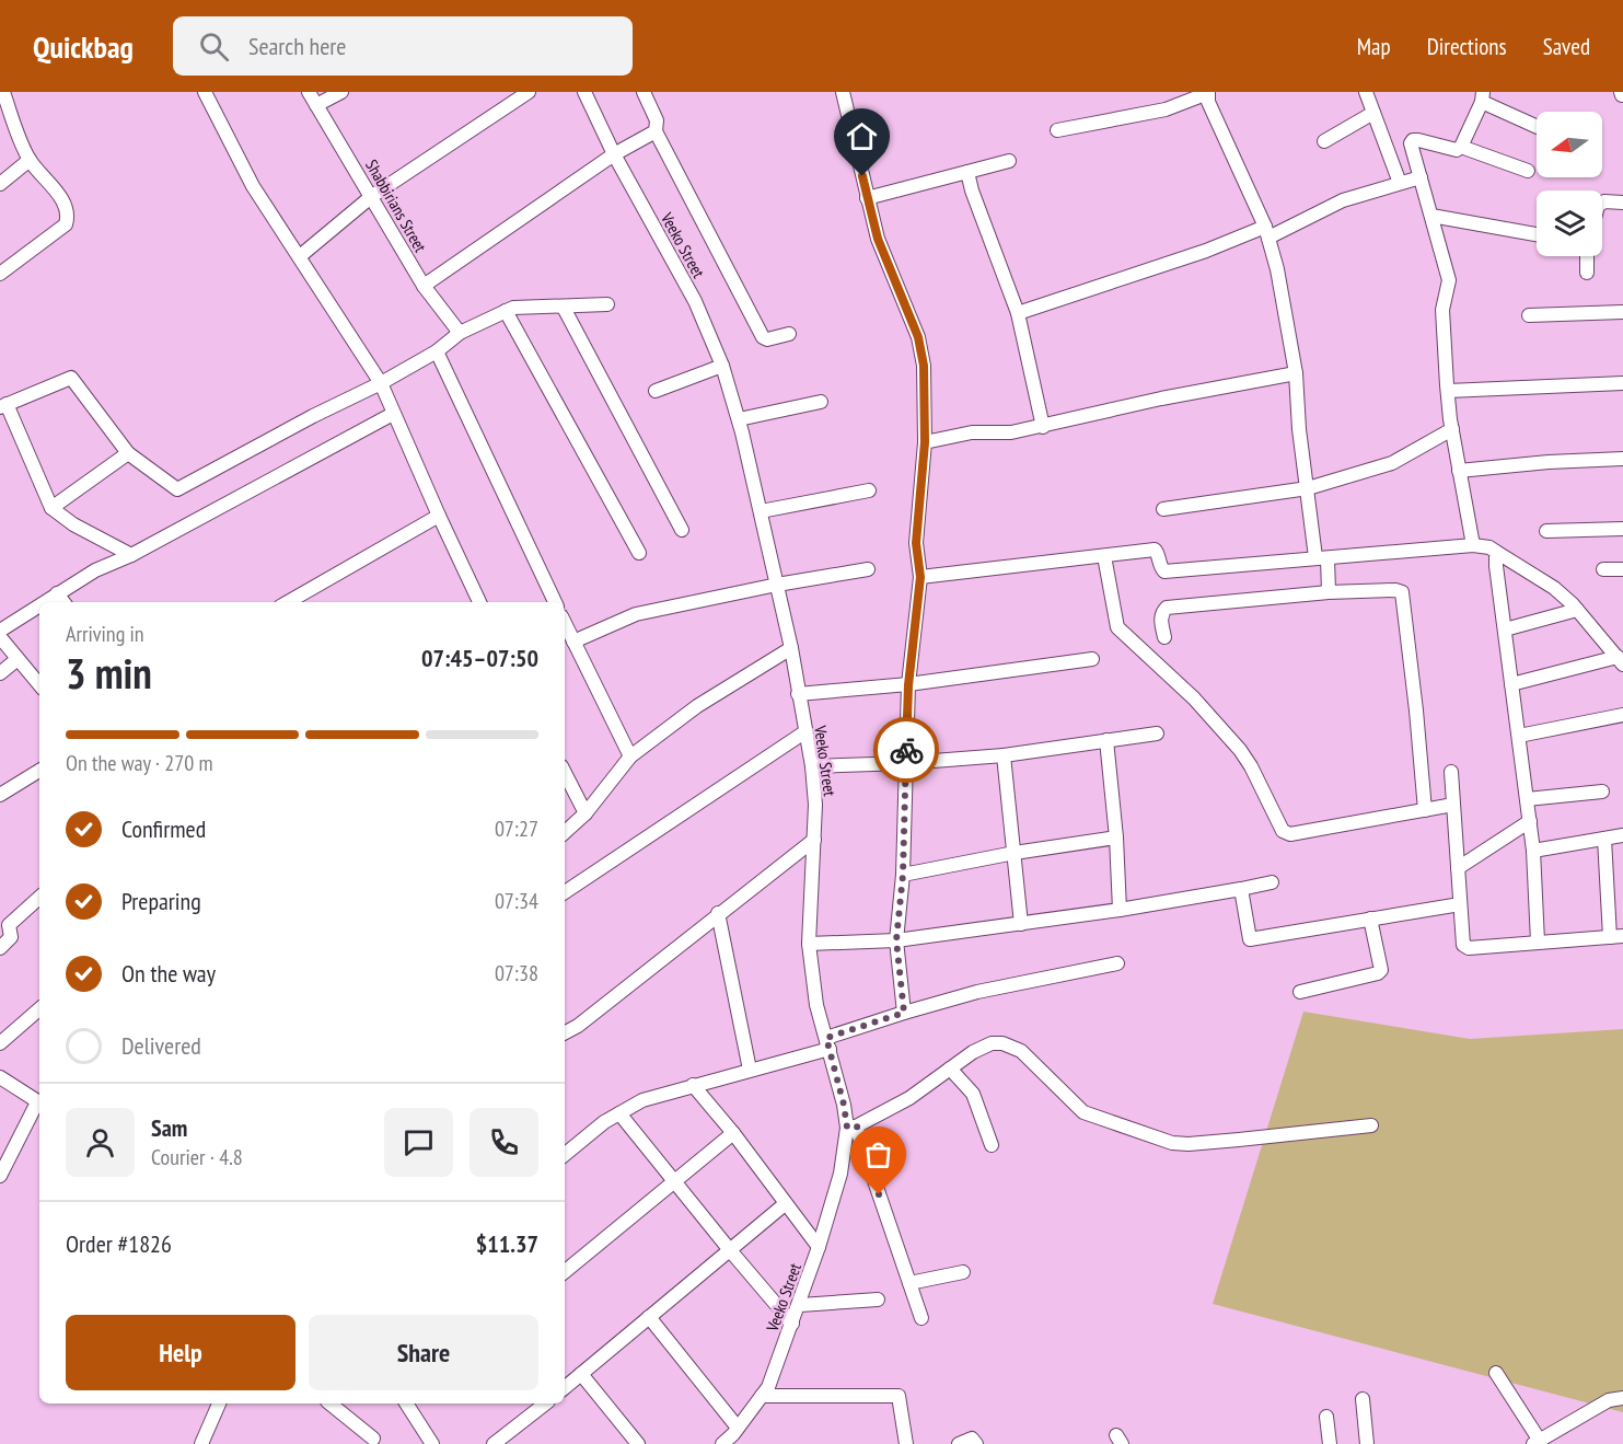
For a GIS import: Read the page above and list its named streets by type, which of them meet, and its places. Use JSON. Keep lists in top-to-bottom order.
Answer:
{
  "streets": {
    "street": ["Shabbirians Street", "Veeko Street"]
  },
  "north": "left",
  "page": {
    "header": "Quickbag",
    "search": "Search here",
    "nav": ["Map", "Directions", "Saved"],
    "heading": ["3 min", "Arriving in", "07:45–07:50"],
    "panel": [
      "Sam",
      "Courier · 4.8",
      "Order #1826",
      "$11.37"
    ],
    "bar": "On the way · 270 m",
    "list": [
      ["Confirmed", "07:27"],
      ["Preparing", "07:34"],
      ["On the way", "07:38"],
      "Delivered"
    ],
    "buttons": ["Help", "Share"]
  }
}
